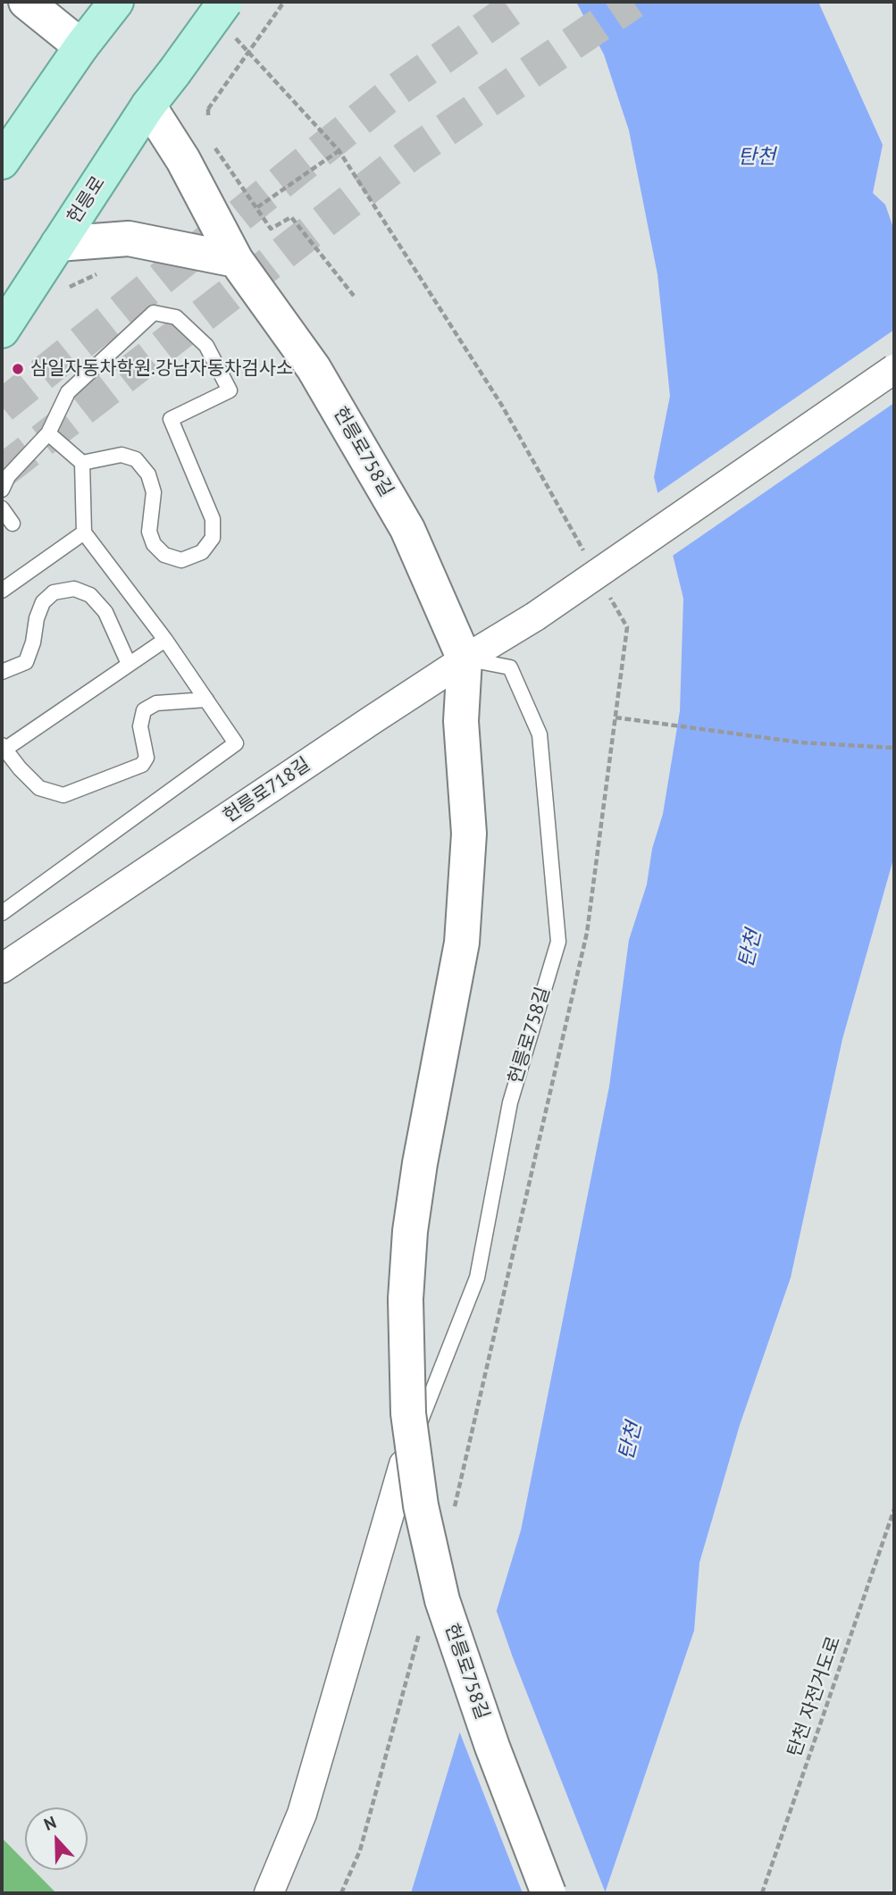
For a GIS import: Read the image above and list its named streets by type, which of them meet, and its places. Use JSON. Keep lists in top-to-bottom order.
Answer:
{
  "streets": {
    "main road": ["헌릉로"],
    "street": ["헌릉로758길", "헌릉로718길"],
    "path": ["탄천 자전거도로"]
  },
  "crossings": [
    ["헌릉로", "헌릉로758길"],
    ["헌릉로758길", "헌릉로718길"]
  ],
  "water": ["탄천"],
  "places": ["삼일자동차학원.강남자동차검사소"],
  "north": "top"
}
